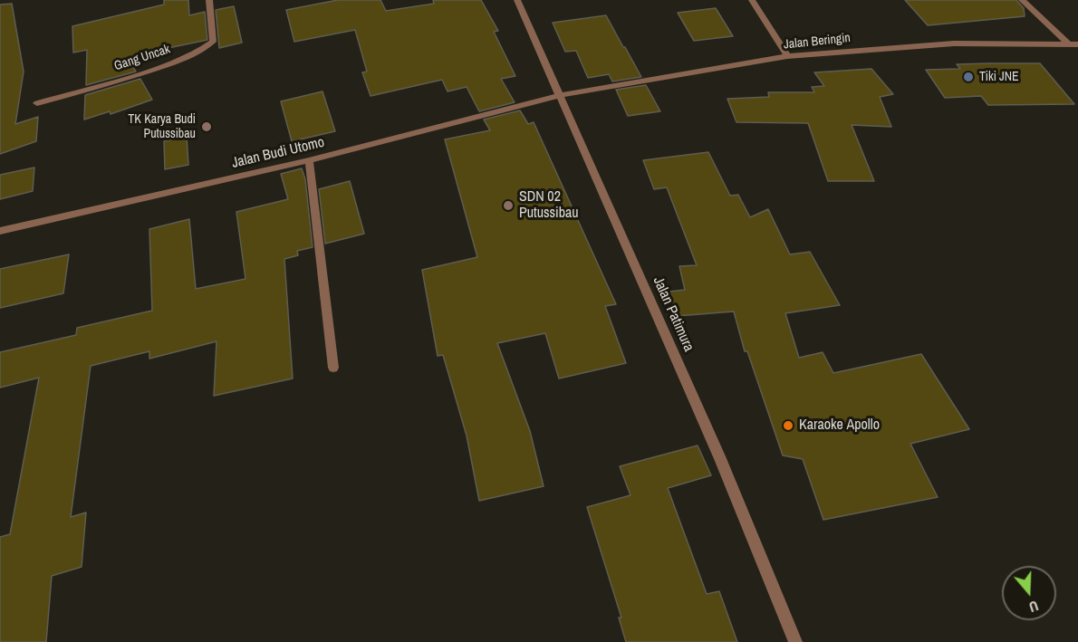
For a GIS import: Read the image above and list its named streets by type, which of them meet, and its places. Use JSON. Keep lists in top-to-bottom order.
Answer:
{
  "streets": {
    "street": [
      "Jalan Beringin",
      "Gang Uncak",
      "Jalan Budi Utomo",
      "Jalan Patimura"
    ]
  },
  "crossings": [
    ["Jalan Beringin", "Jalan Budi Utomo"],
    ["Jalan Beringin", "Jalan Patimura"],
    ["Jalan Budi Utomo", "Jalan Patimura"]
  ],
  "places": [
    "Tiki JNE",
    "TK Karya Budi Putussibau",
    "SDN 02 Putussibau",
    "Karaoke Apollo"
  ],
  "north": "bottom"
}
